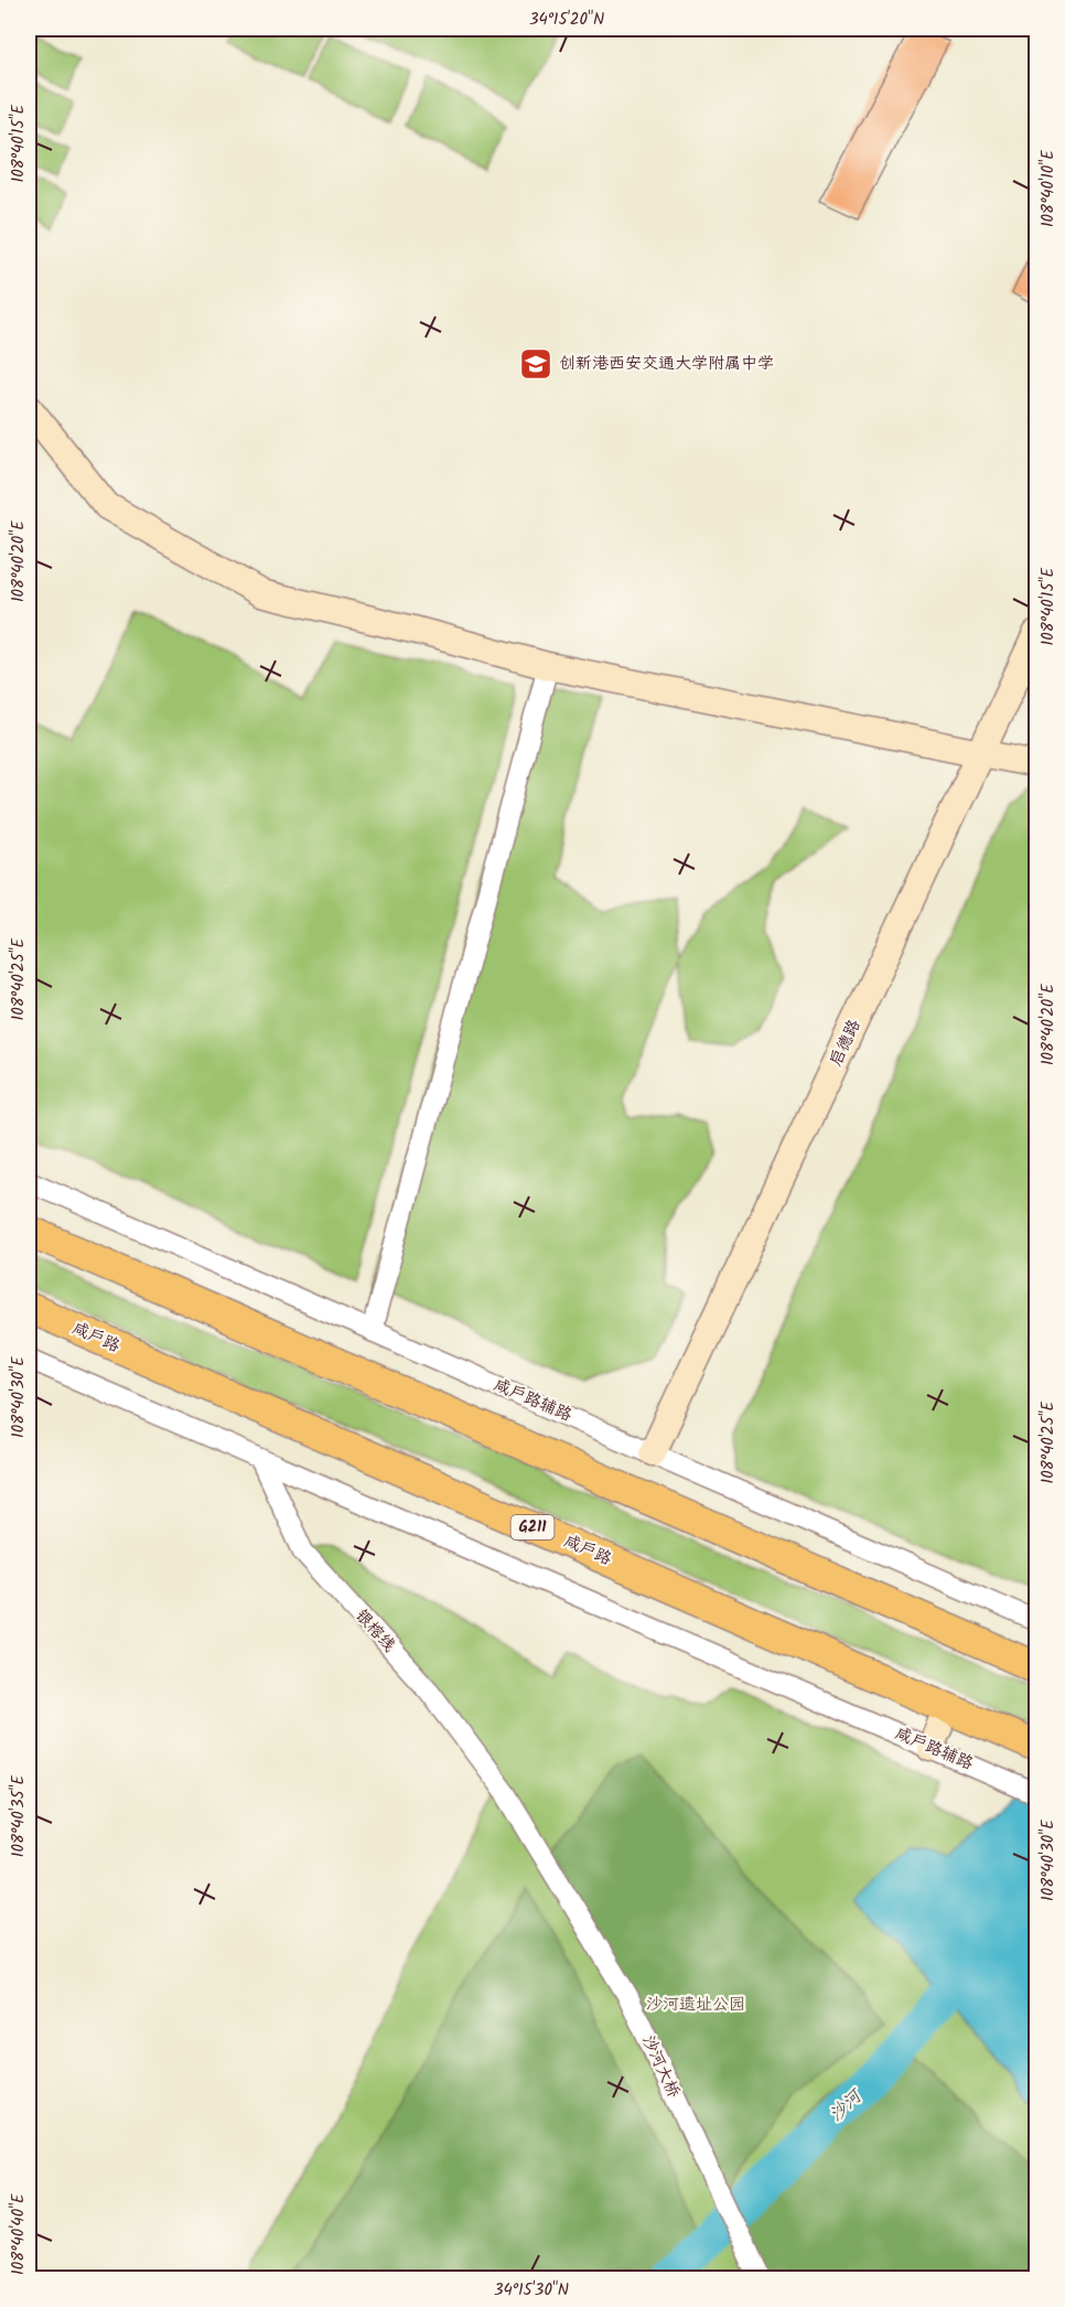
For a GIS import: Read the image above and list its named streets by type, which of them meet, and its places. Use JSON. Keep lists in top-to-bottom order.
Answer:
{
  "streets": {
    "main road": ["咸户路", "G211"],
    "street": [
      "启德路",
      "咸户路辅路",
      "银榕线",
      "沙河大桥"
    ]
  },
  "crossings": [
    ["启德路", "咸户路辅路"],
    ["咸户路辅路", "银榕线"],
    ["银榕线", "沙河大桥"]
  ],
  "water": ["沙河"],
  "parks": ["沙河遗址公园"],
  "places": {
    "school or university": ["创新港西安交通大学附属中学"]
  },
  "coordinates": [
    "34°15'20\"N",
    "108°40'15\"E",
    "108°40'10\"E",
    "108°40'20\"E",
    "108°40'25\"E",
    "108°40'30\"E",
    "108°40'35\"E",
    "108°40'40\"E",
    "34°15'30\"N"
  ]
}
